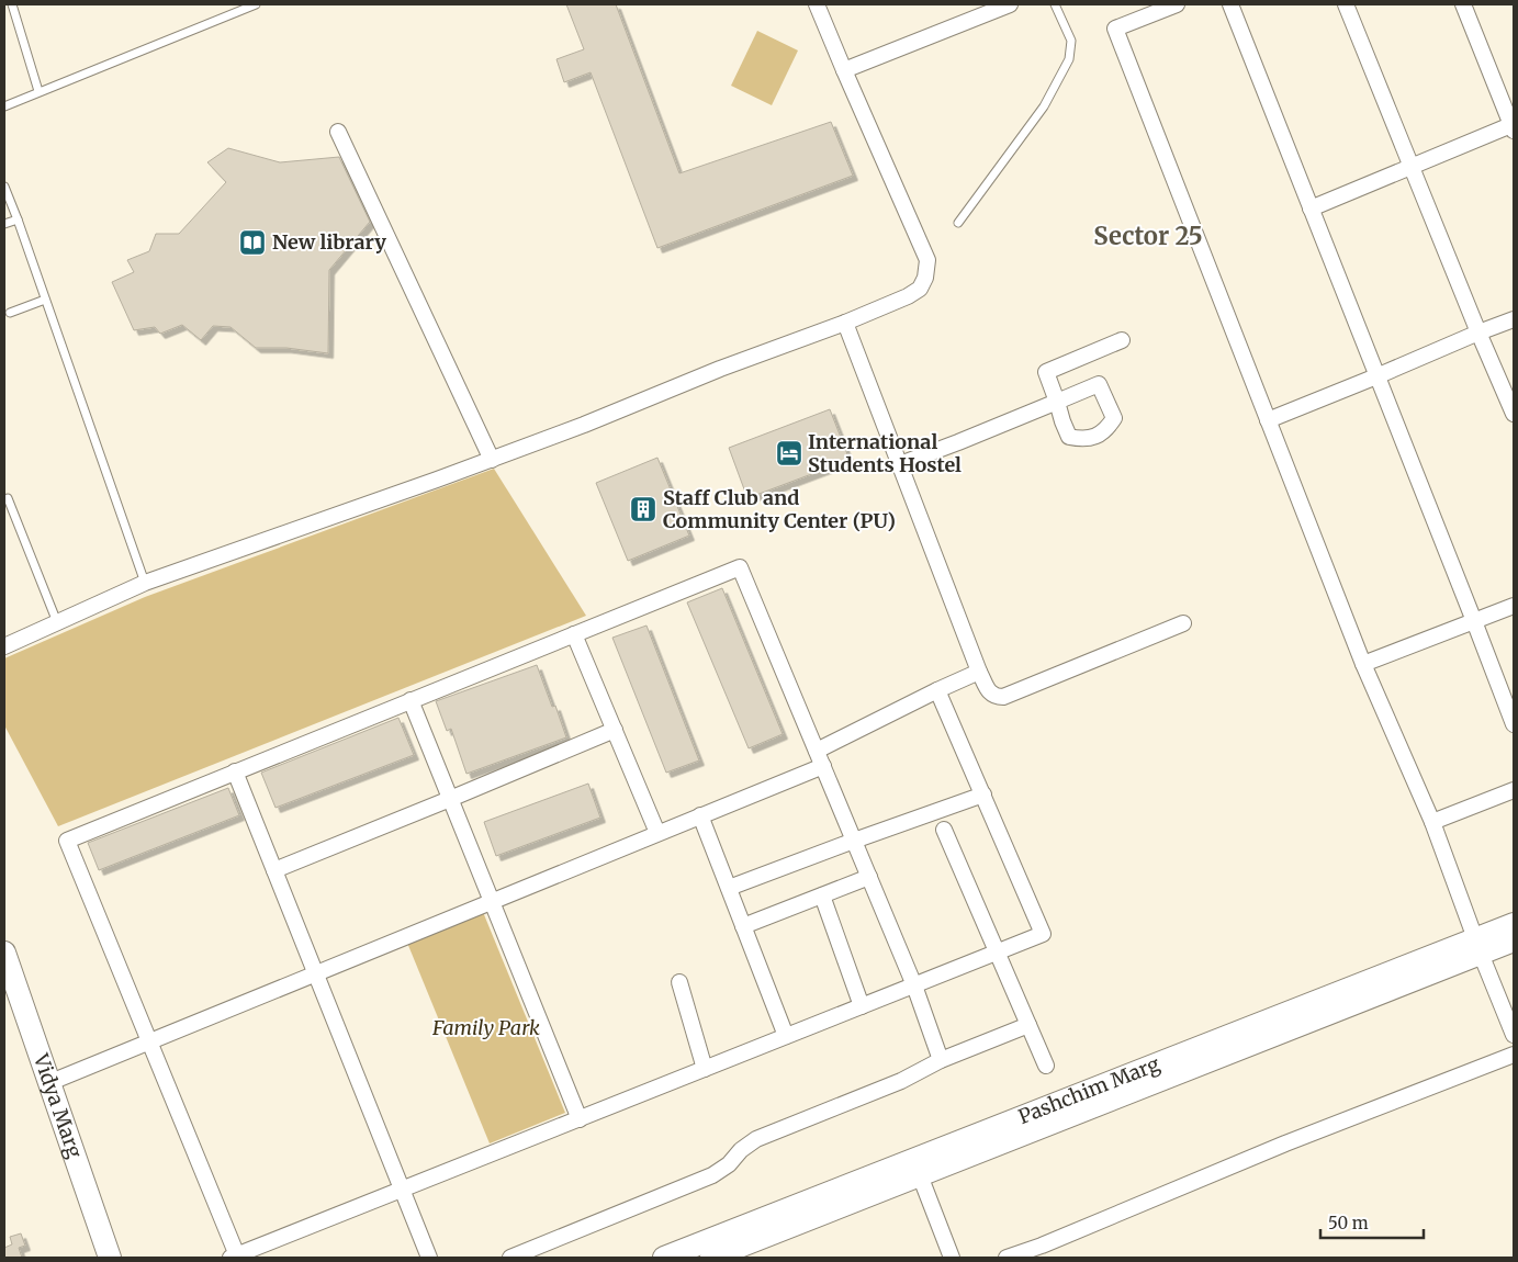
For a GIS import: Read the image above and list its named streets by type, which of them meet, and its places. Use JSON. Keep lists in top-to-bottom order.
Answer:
{
  "streets": {
    "main road": ["Pashchim Marg", "Vidya Marg"]
  },
  "districts": ["Sector 25"],
  "parks": ["Family Park"],
  "places": {
    "library": ["New library"],
    "hotel": ["International Students Hostel"],
    "building": ["Staff Club and Community Center (PU)"]
  },
  "scale_bar": "50 m"
}
